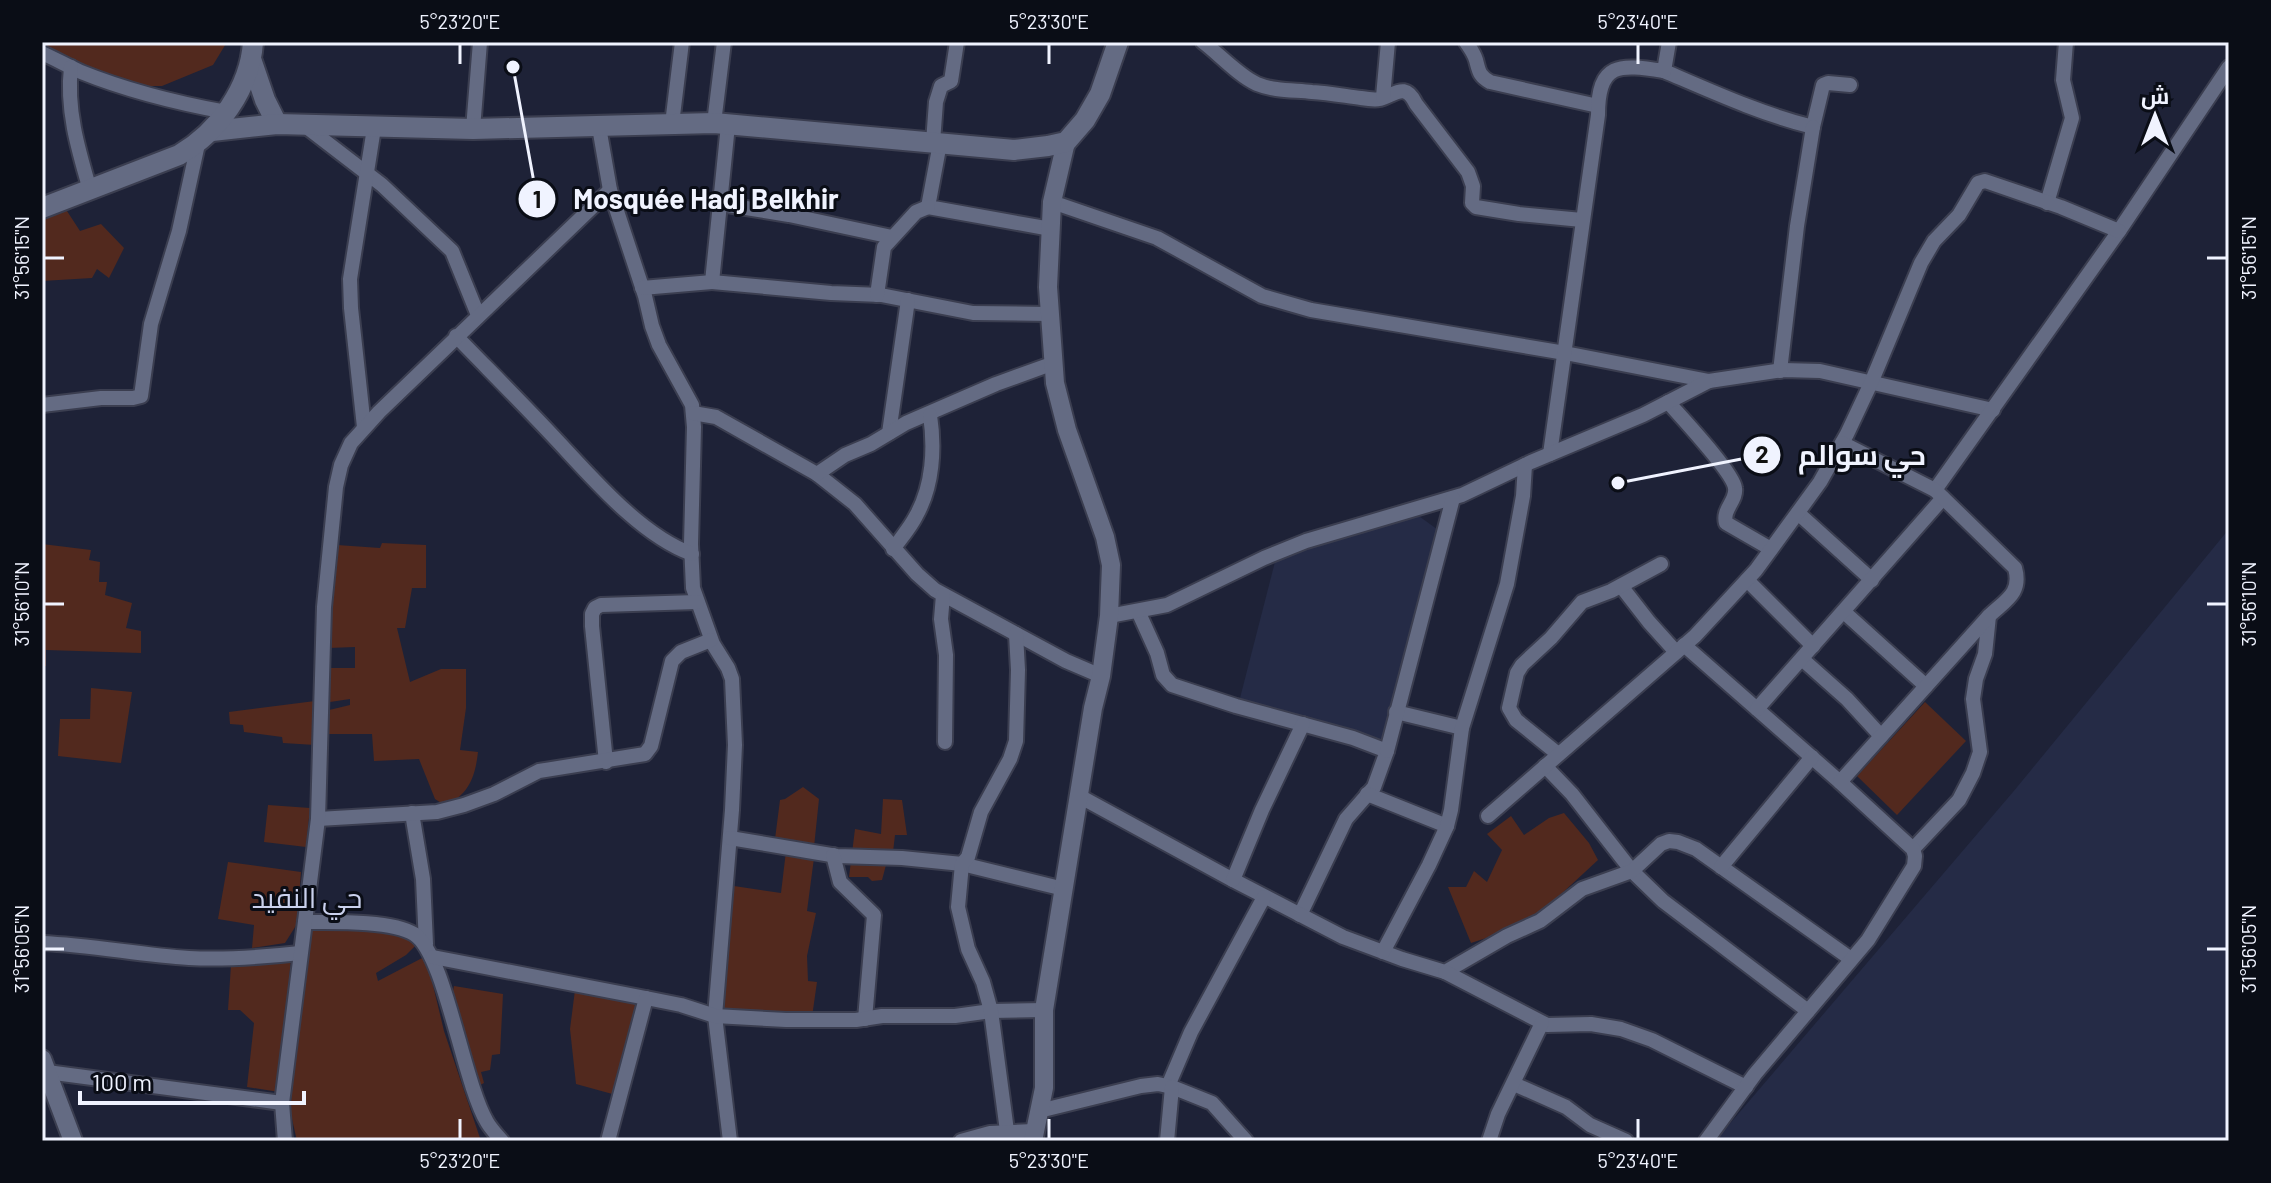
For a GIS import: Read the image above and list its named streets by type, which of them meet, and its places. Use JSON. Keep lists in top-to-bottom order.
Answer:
{
  "districts": ["حي النفيد"],
  "places": ["Mosquée Hadj Belkhir", "حي سوالم"],
  "scale_bar": "100 m",
  "north": "top",
  "coordinates": [
    "5°23'20\"E",
    "5°23'30\"E",
    "5°23'40\"E",
    "31°56'15\"N",
    "31°56'10\"N",
    "31°56'05\"N"
  ]
}
